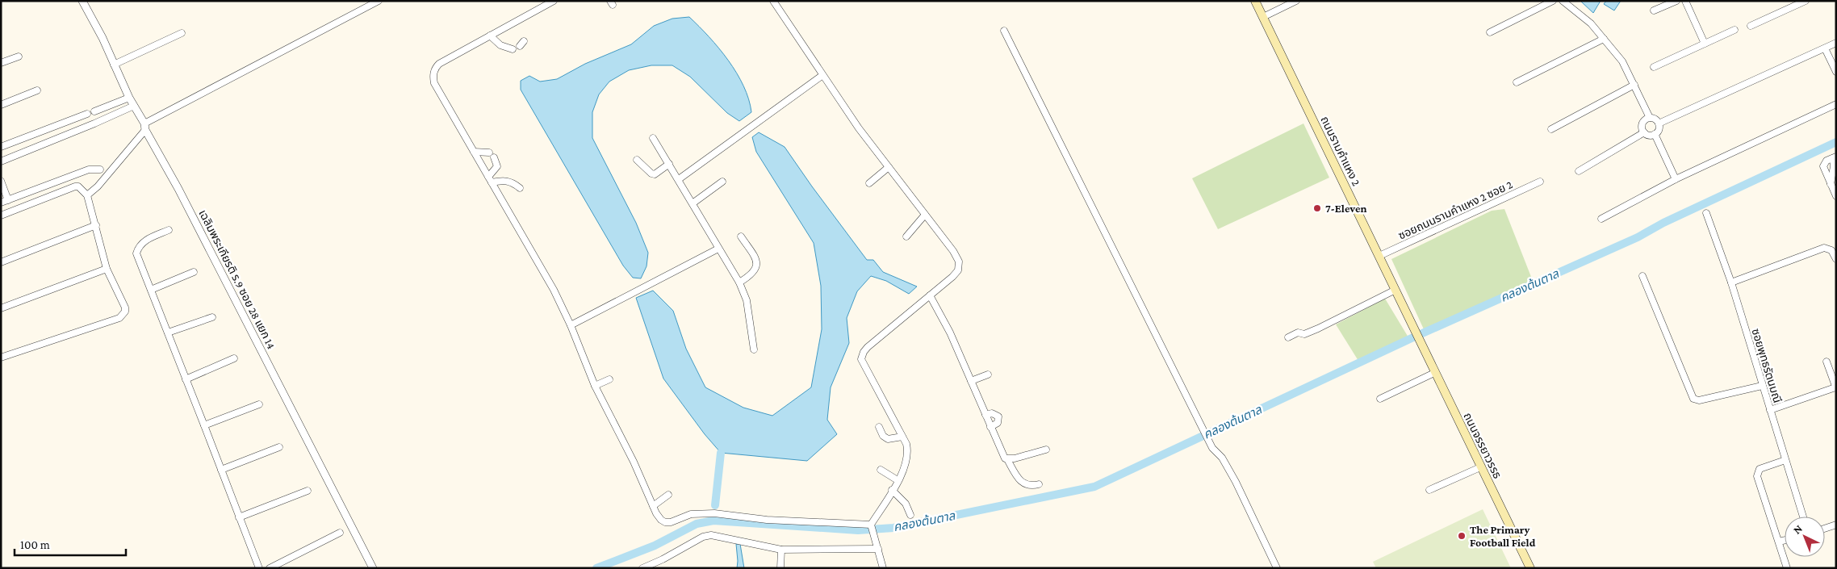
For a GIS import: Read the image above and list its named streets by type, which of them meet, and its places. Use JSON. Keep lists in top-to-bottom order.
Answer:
{
  "streets": {
    "main road": ["ถนนรามคำแหง 2", "ถนนจรรยาวรรธ"],
    "street": ["ซอยถนนรามคำแหง 2 ซอย 2", "เฉลิมพระเกียรติ ร.9 ซอย 28 แยก 14", "ซอยพุทธรัตนมณี"]
  },
  "crossings": [
    ["ถนนรามคำแหง 2", "ซอยถนนรามคำแหง 2 ซอย 2"],
    ["ถนนรามคำแหง 2", "ถนนจรรยาวรรธ"]
  ],
  "water": ["คลองต้นตาล"],
  "places": ["7-Eleven", "The Primary Football Field"],
  "scale_bar": "100 m",
  "north": "top left"
}
